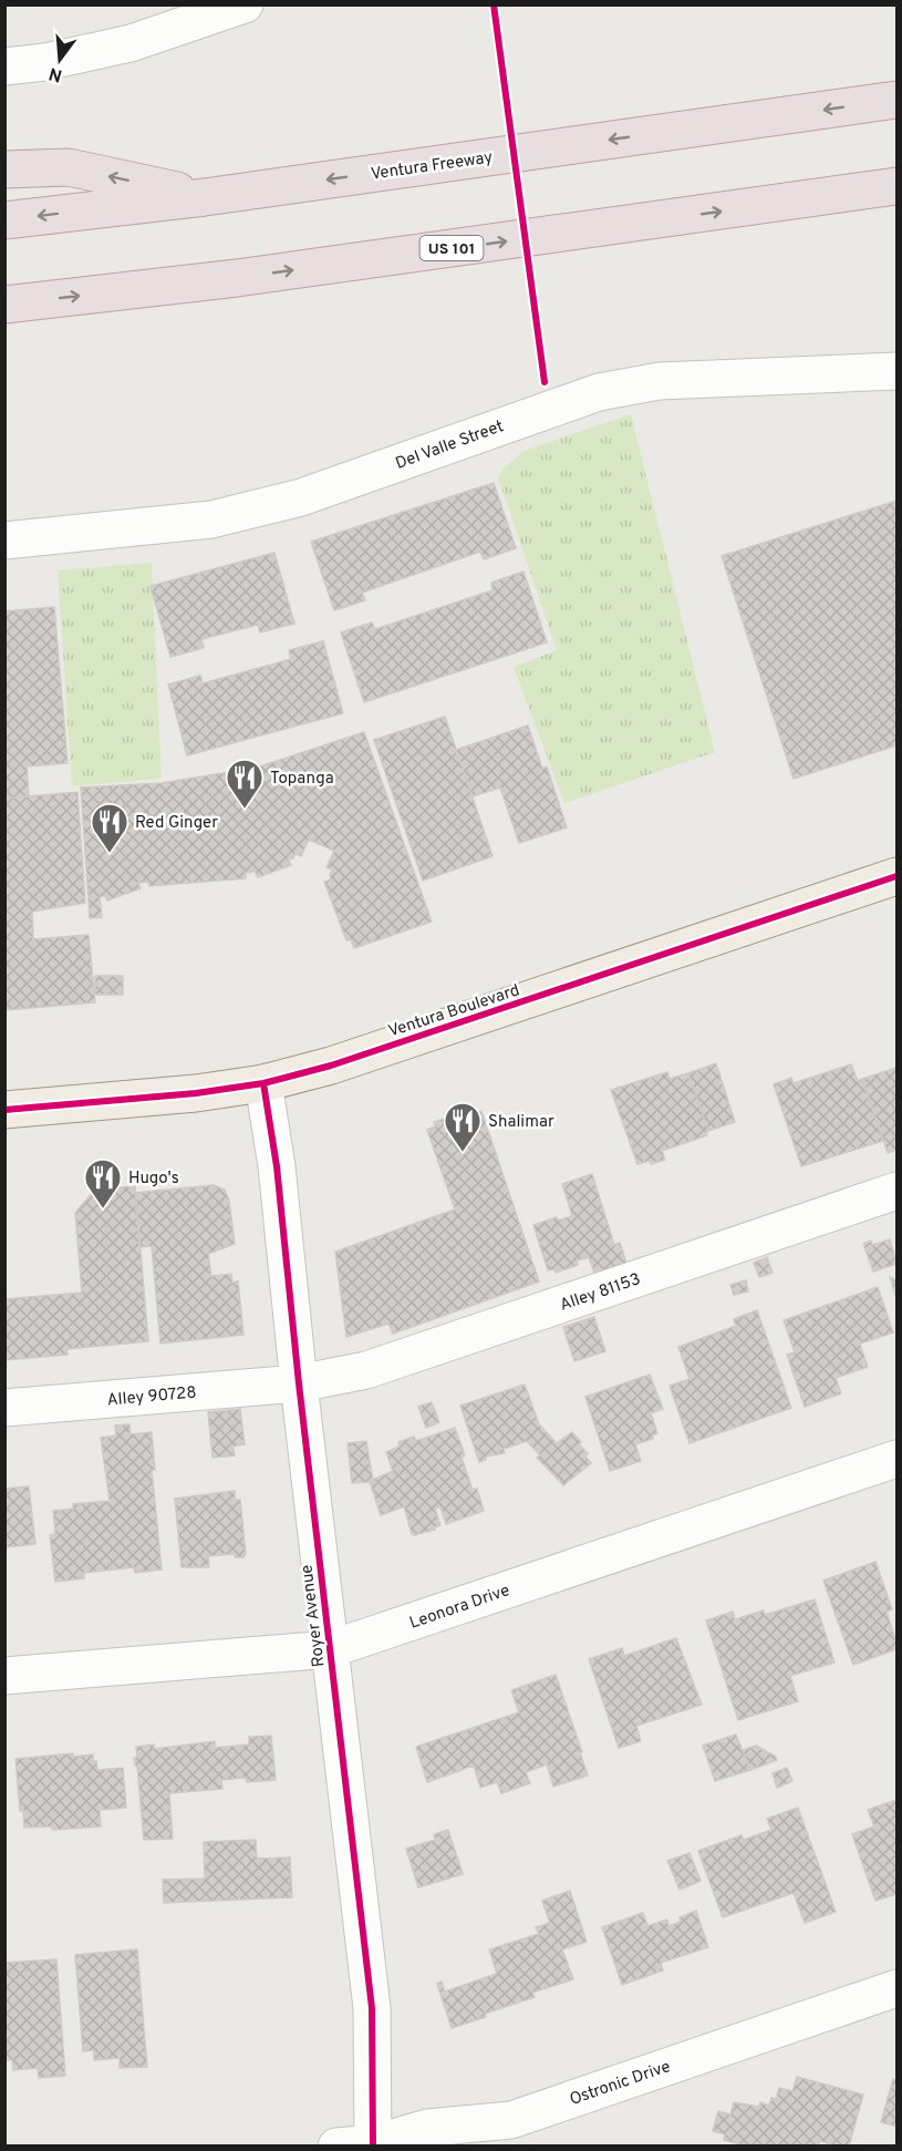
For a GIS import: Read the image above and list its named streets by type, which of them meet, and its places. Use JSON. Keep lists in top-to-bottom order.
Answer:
{
  "streets": {
    "highway": ["Ventura Freeway", "US 101"],
    "main road": ["Ventura Boulevard"],
    "street": [
      "Del Valle Street",
      "Alley 81153",
      "Alley 90728",
      "Leonora Drive",
      "Royer Avenue",
      "Ostronic Drive"
    ]
  },
  "crossings": [
    ["Ventura Boulevard", "Royer Avenue"],
    ["Alley 81153", "Alley 90728"],
    ["Alley 81153", "Royer Avenue"],
    ["Alley 90728", "Royer Avenue"],
    ["Leonora Drive", "Royer Avenue"],
    ["Royer Avenue", "Ostronic Drive"]
  ],
  "places": {
    "restaurant": [
      "Topanga",
      "Red Ginger",
      "Shalimar",
      "Hugo's"
    ]
  },
  "north": "bottom"
}
